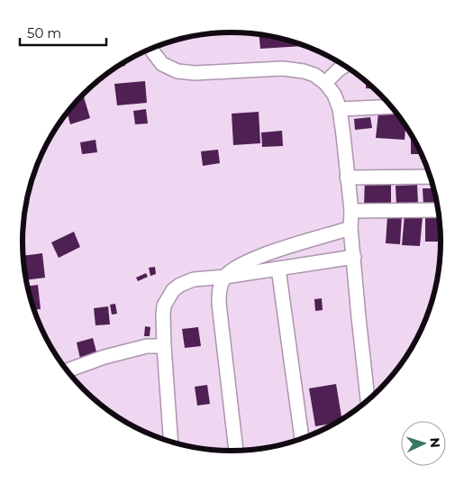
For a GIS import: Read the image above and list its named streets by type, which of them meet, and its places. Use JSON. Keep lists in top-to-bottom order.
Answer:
{
  "scale_bar": "50 m",
  "north": "right"
}
